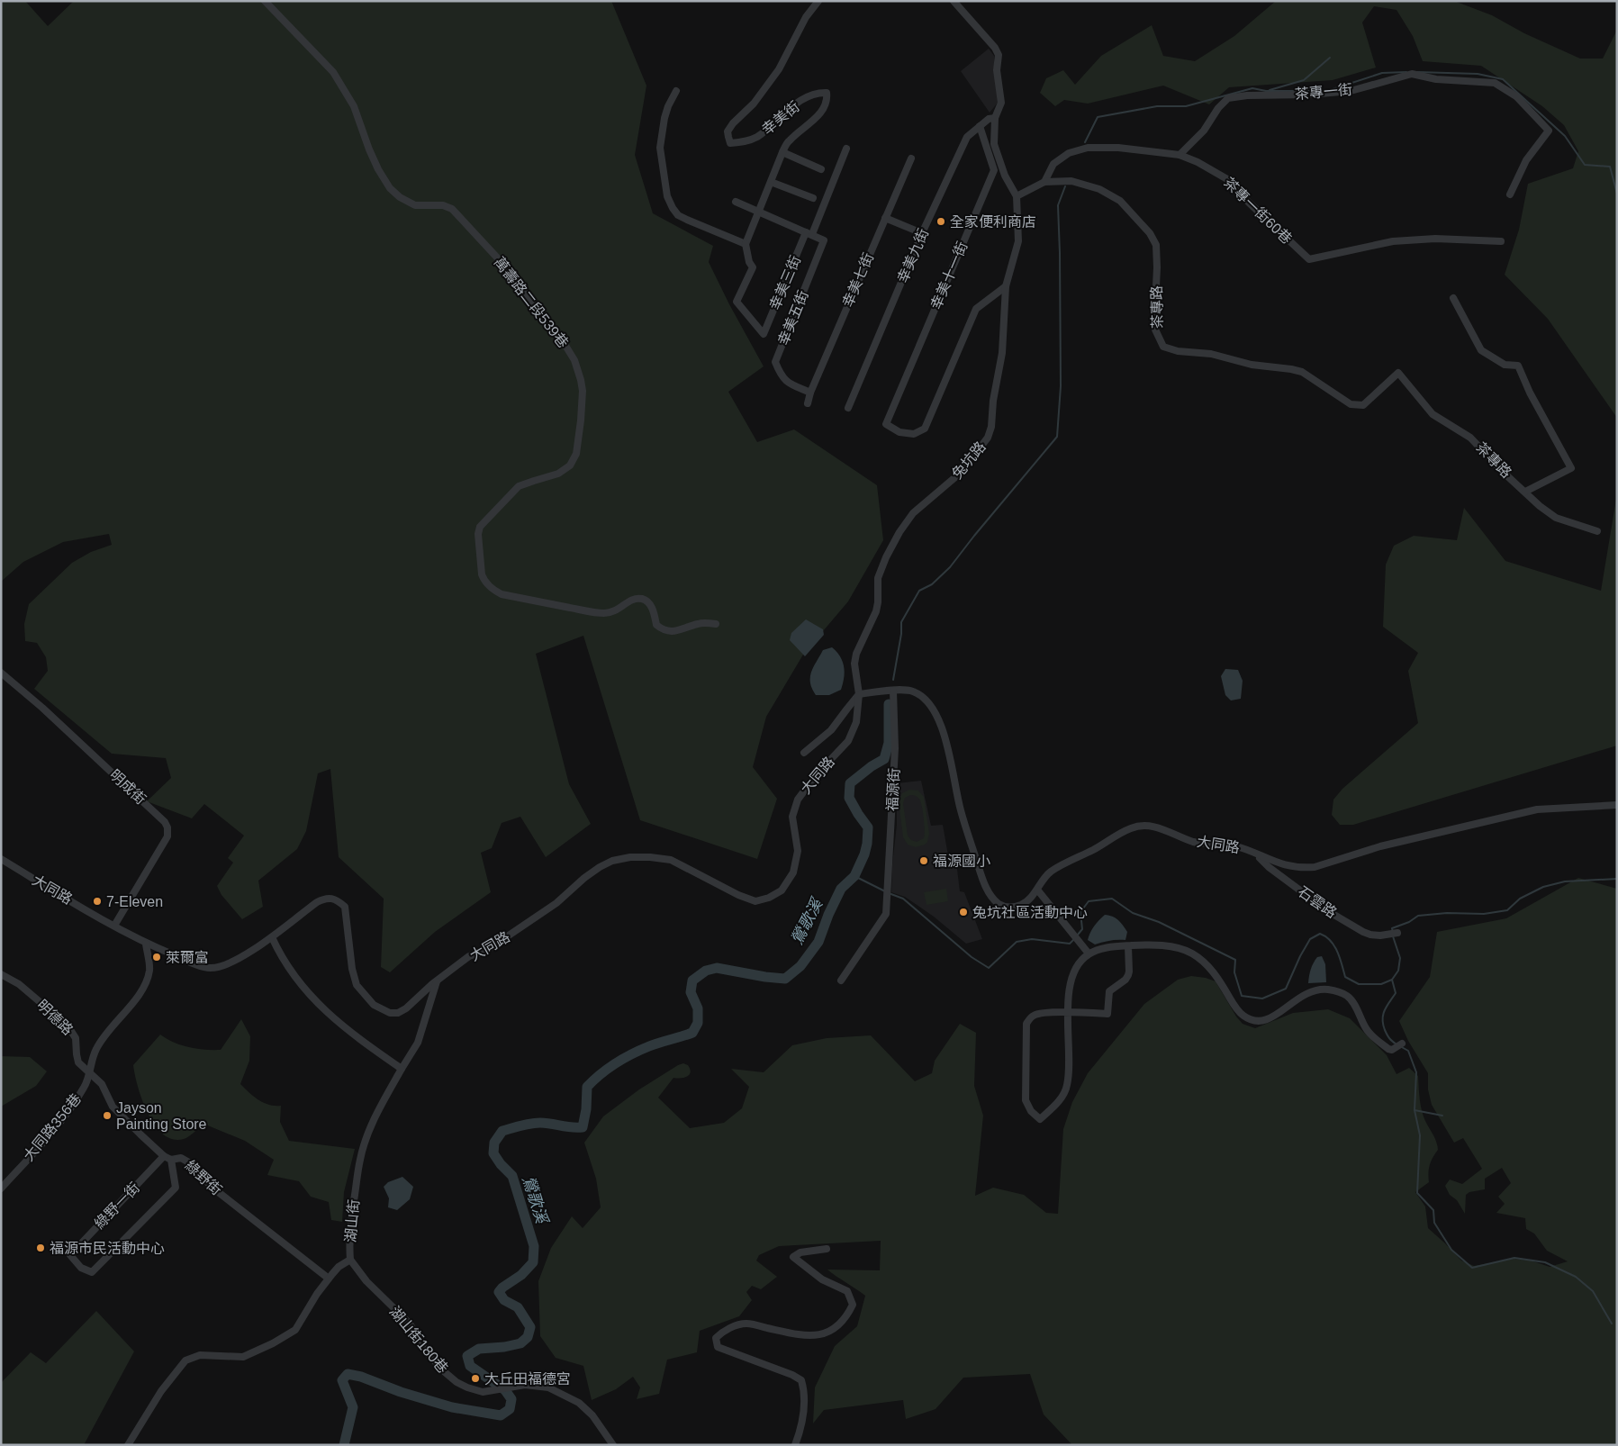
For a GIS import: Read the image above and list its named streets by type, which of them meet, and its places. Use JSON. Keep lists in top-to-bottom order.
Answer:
{
  "streets": {
    "street": [
      "茶專一街",
      "幸美街",
      "茶專一街60巷",
      "幸美九街",
      "幸美十一街",
      "幸美七街",
      "幸美三街",
      "萬壽路二段539巷",
      "茶專路",
      "幸美五街",
      "兔坑路",
      "大同路",
      "明成街",
      "福源街",
      "石雲路",
      "明德路",
      "大同路356巷",
      "綠野街",
      "綠野一街",
      "湖山街",
      "湖山街180巷"
    ]
  },
  "crossings": [
    ["茶專一街", "茶專一街60巷"],
    ["幸美街", "幸美三街"],
    ["幸美九街", "幸美十一街"],
    ["幸美十一街", "兔坑路"],
    ["幸美七街", "幸美五街"],
    ["幸美三街", "幸美五街"],
    ["茶專路", "兔坑路"],
    ["兔坑路", "大同路"],
    ["大同路", "明成街"],
    ["大同路", "福源街"],
    ["大同路", "石雲路"],
    ["大同路", "大同路356巷"],
    ["大同路", "湖山街"],
    ["明德路", "大同路356巷"],
    ["明德路", "綠野街"],
    ["大同路356巷", "綠野街"],
    ["綠野街", "綠野一街"],
    ["綠野街", "湖山街"],
    ["湖山街", "湖山街180巷"]
  ],
  "water": ["鶯歌溪"],
  "places": [
    "全家便利商店",
    "福源國小",
    "7-Eleven",
    "兔坑社區活動中心",
    "萊爾富",
    "Jayson Painting Store",
    "福源市民活動中心",
    "大丘田福德宮"
  ]
}
